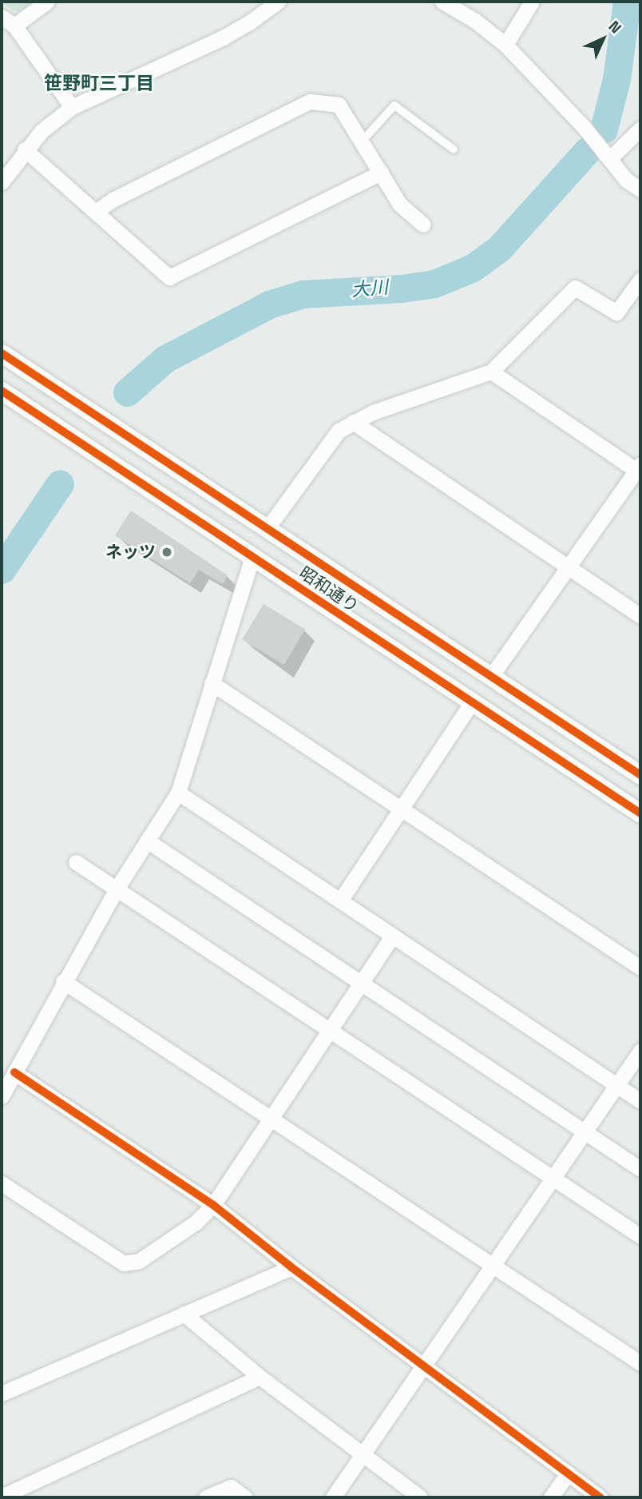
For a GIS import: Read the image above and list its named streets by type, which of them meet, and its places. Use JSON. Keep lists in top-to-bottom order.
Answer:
{
  "streets": {
    "street": ["昭和通り"]
  },
  "districts": ["笹野町三丁目"],
  "water": ["大川"],
  "places": ["ネッツ"],
  "north": "top right"
}
